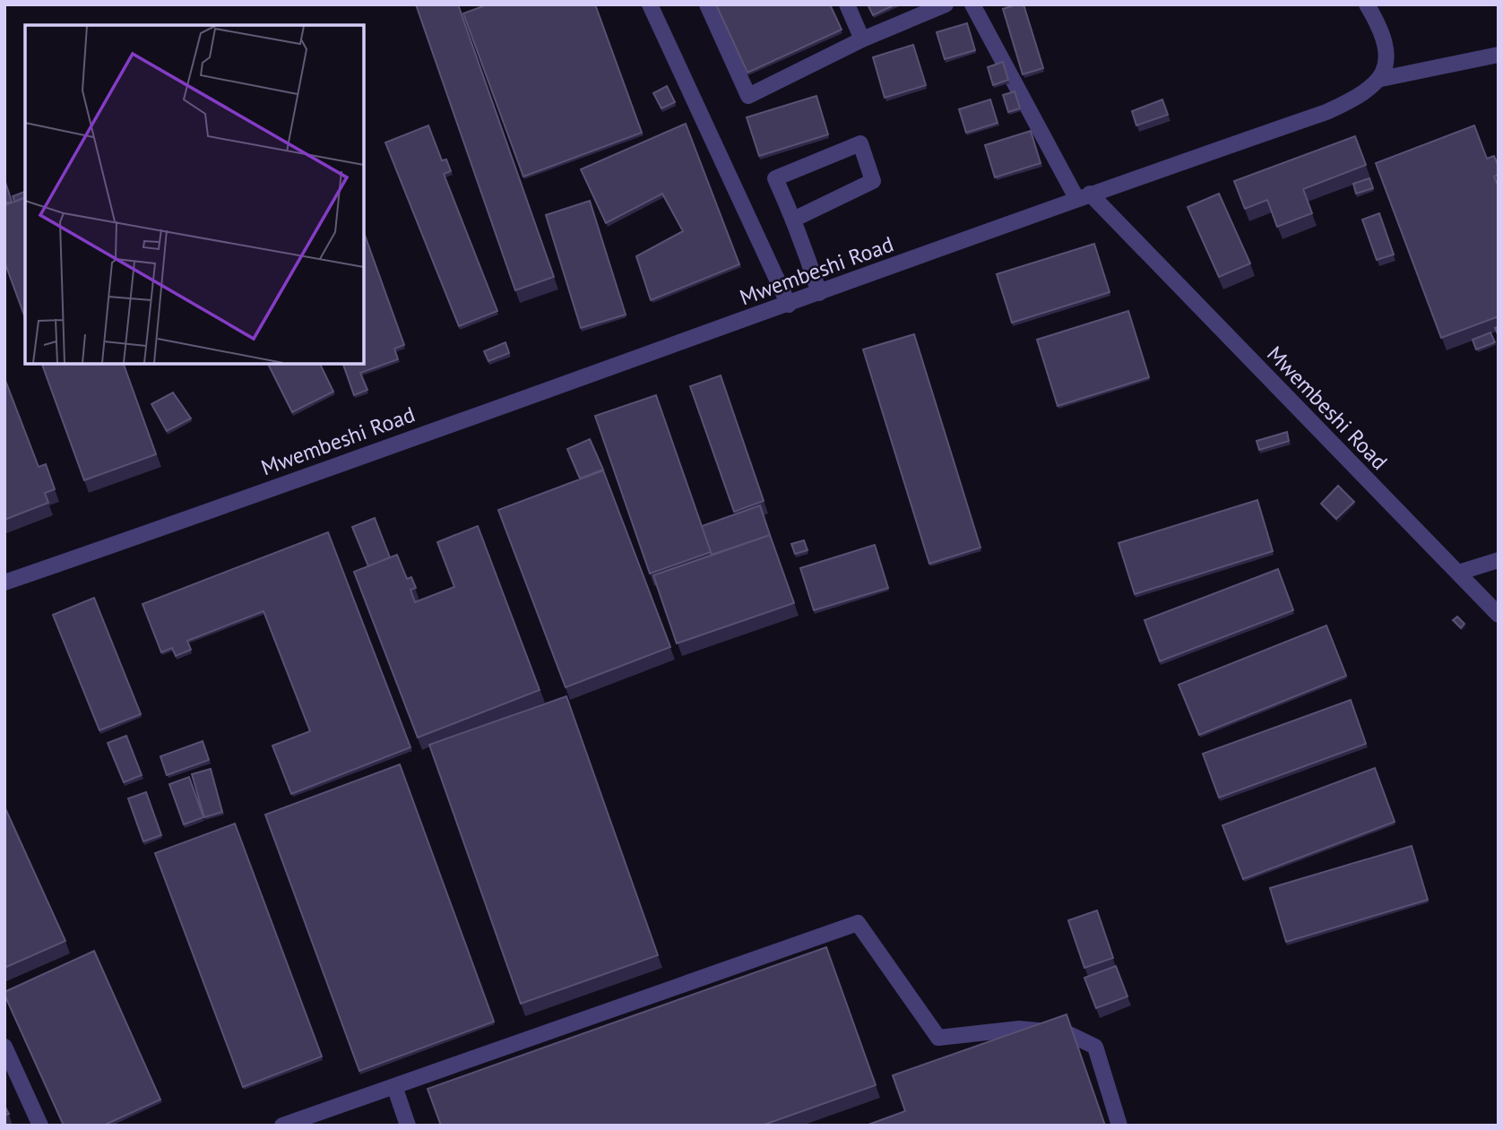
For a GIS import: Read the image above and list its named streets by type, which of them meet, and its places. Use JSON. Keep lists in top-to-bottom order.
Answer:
{
  "streets": {
    "street": ["Mwembeshi Road"]
  }
}
